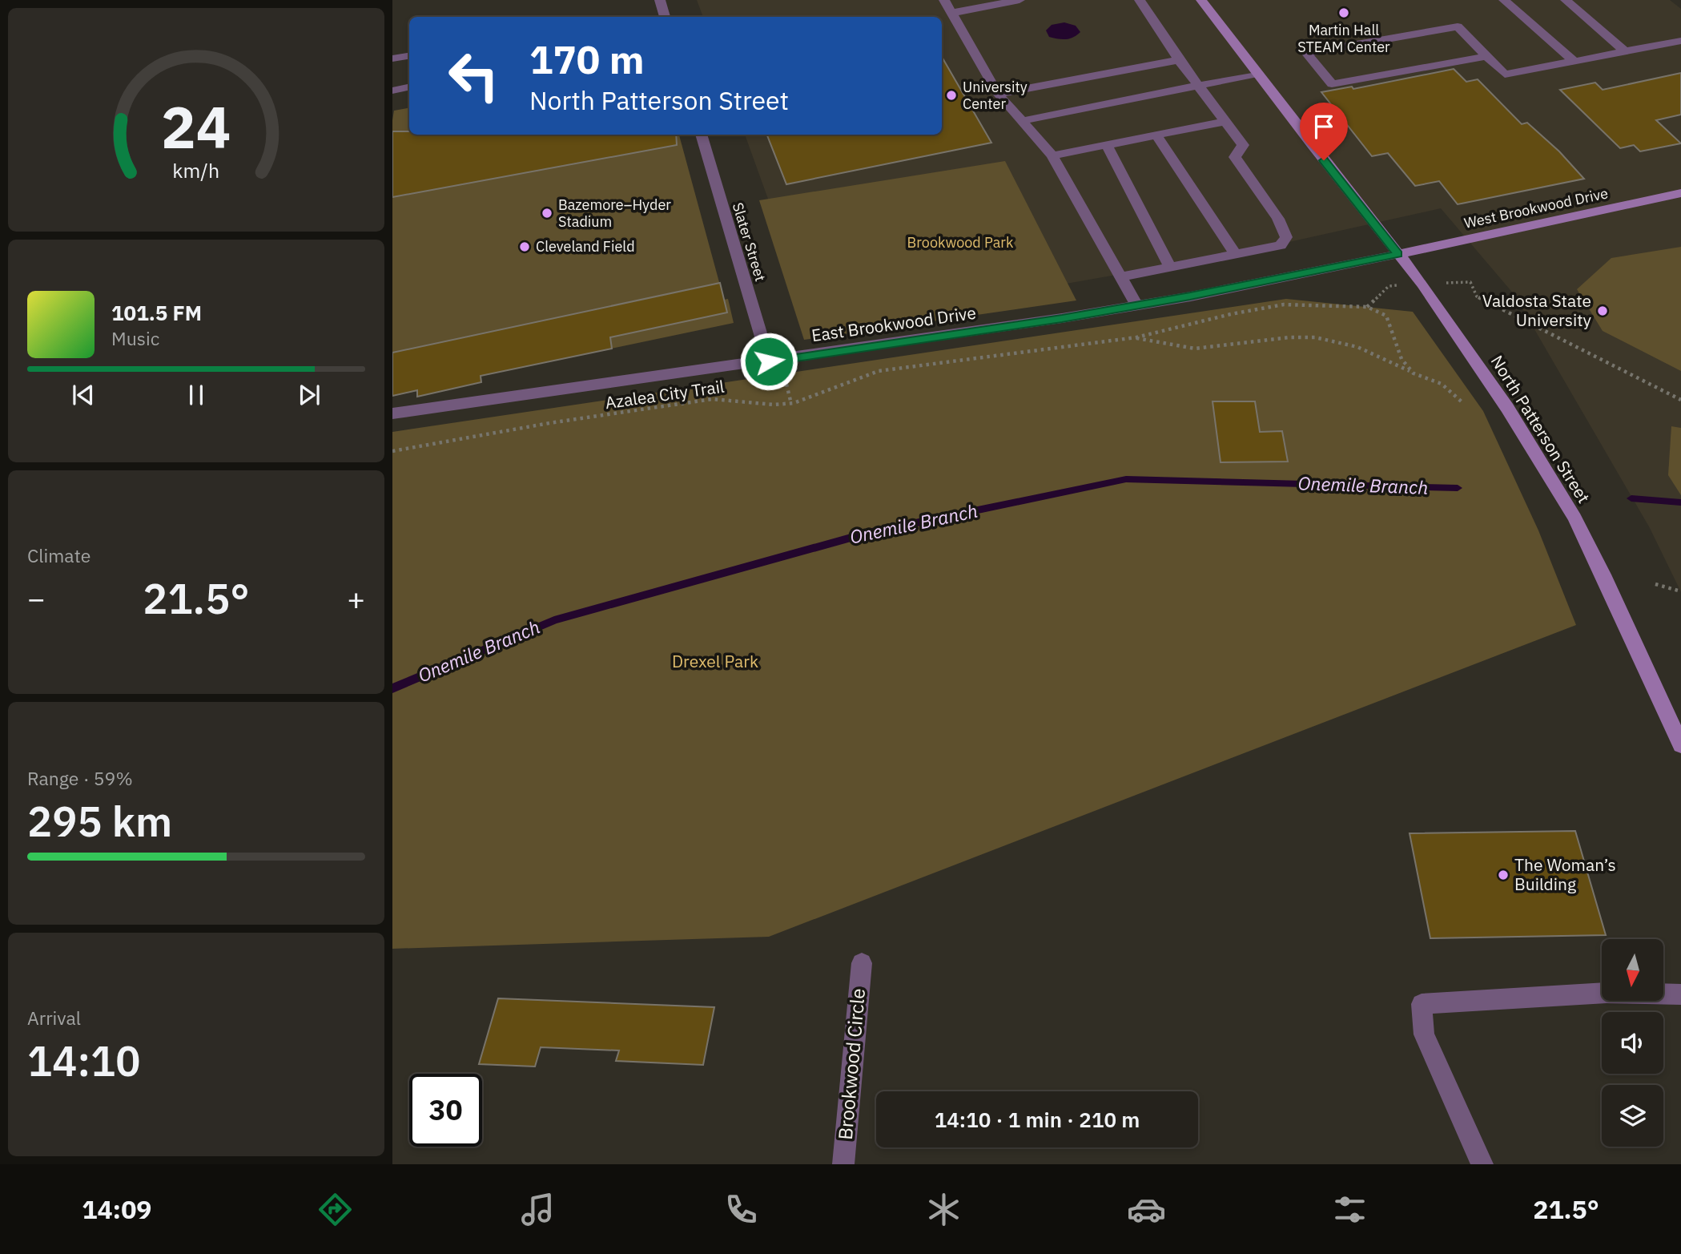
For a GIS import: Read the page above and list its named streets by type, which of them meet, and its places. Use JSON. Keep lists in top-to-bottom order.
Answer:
{
  "streets": {
    "main road": ["West Brookwood Drive", "North Patterson Street"],
    "street": ["Slater Street", "East Brookwood Drive", "Brookwood Circle"],
    "path": ["Azalea City Trail"]
  },
  "crossings": [
    ["West Brookwood Drive", "East Brookwood Drive"],
    ["West Brookwood Drive", "North Patterson Street"],
    ["Slater Street", "East Brookwood Drive"],
    ["East Brookwood Drive", "North Patterson Street"]
  ],
  "water": ["Onemile Branch"],
  "parks": ["Brookwood Park", "Drexel Park"],
  "places": [
    "Martin Hall STEAM Center",
    "University Center",
    "Bazemore–Hyder Stadium",
    "Cleveland Field",
    "Valdosta State University",
    "The Woman’s Building"
  ],
  "north": "bottom",
  "page": {
    "turn": ["170 m", "North Patterson Street"],
    "song": ["101.5 FM", "Music"],
    "tile": [
      "Climate",
      ["Range · 59%", "295 km"],
      ["Arrival", "14:10"]
    ],
    "heat": ["−", "21.5°", "+"],
    "limit": "30",
    "trip": "14:10 · 1 min · 210 m",
    "tabs": ["14:09", "21.5°"],
    "gauge": ["24", "km/h"]
  }
}
